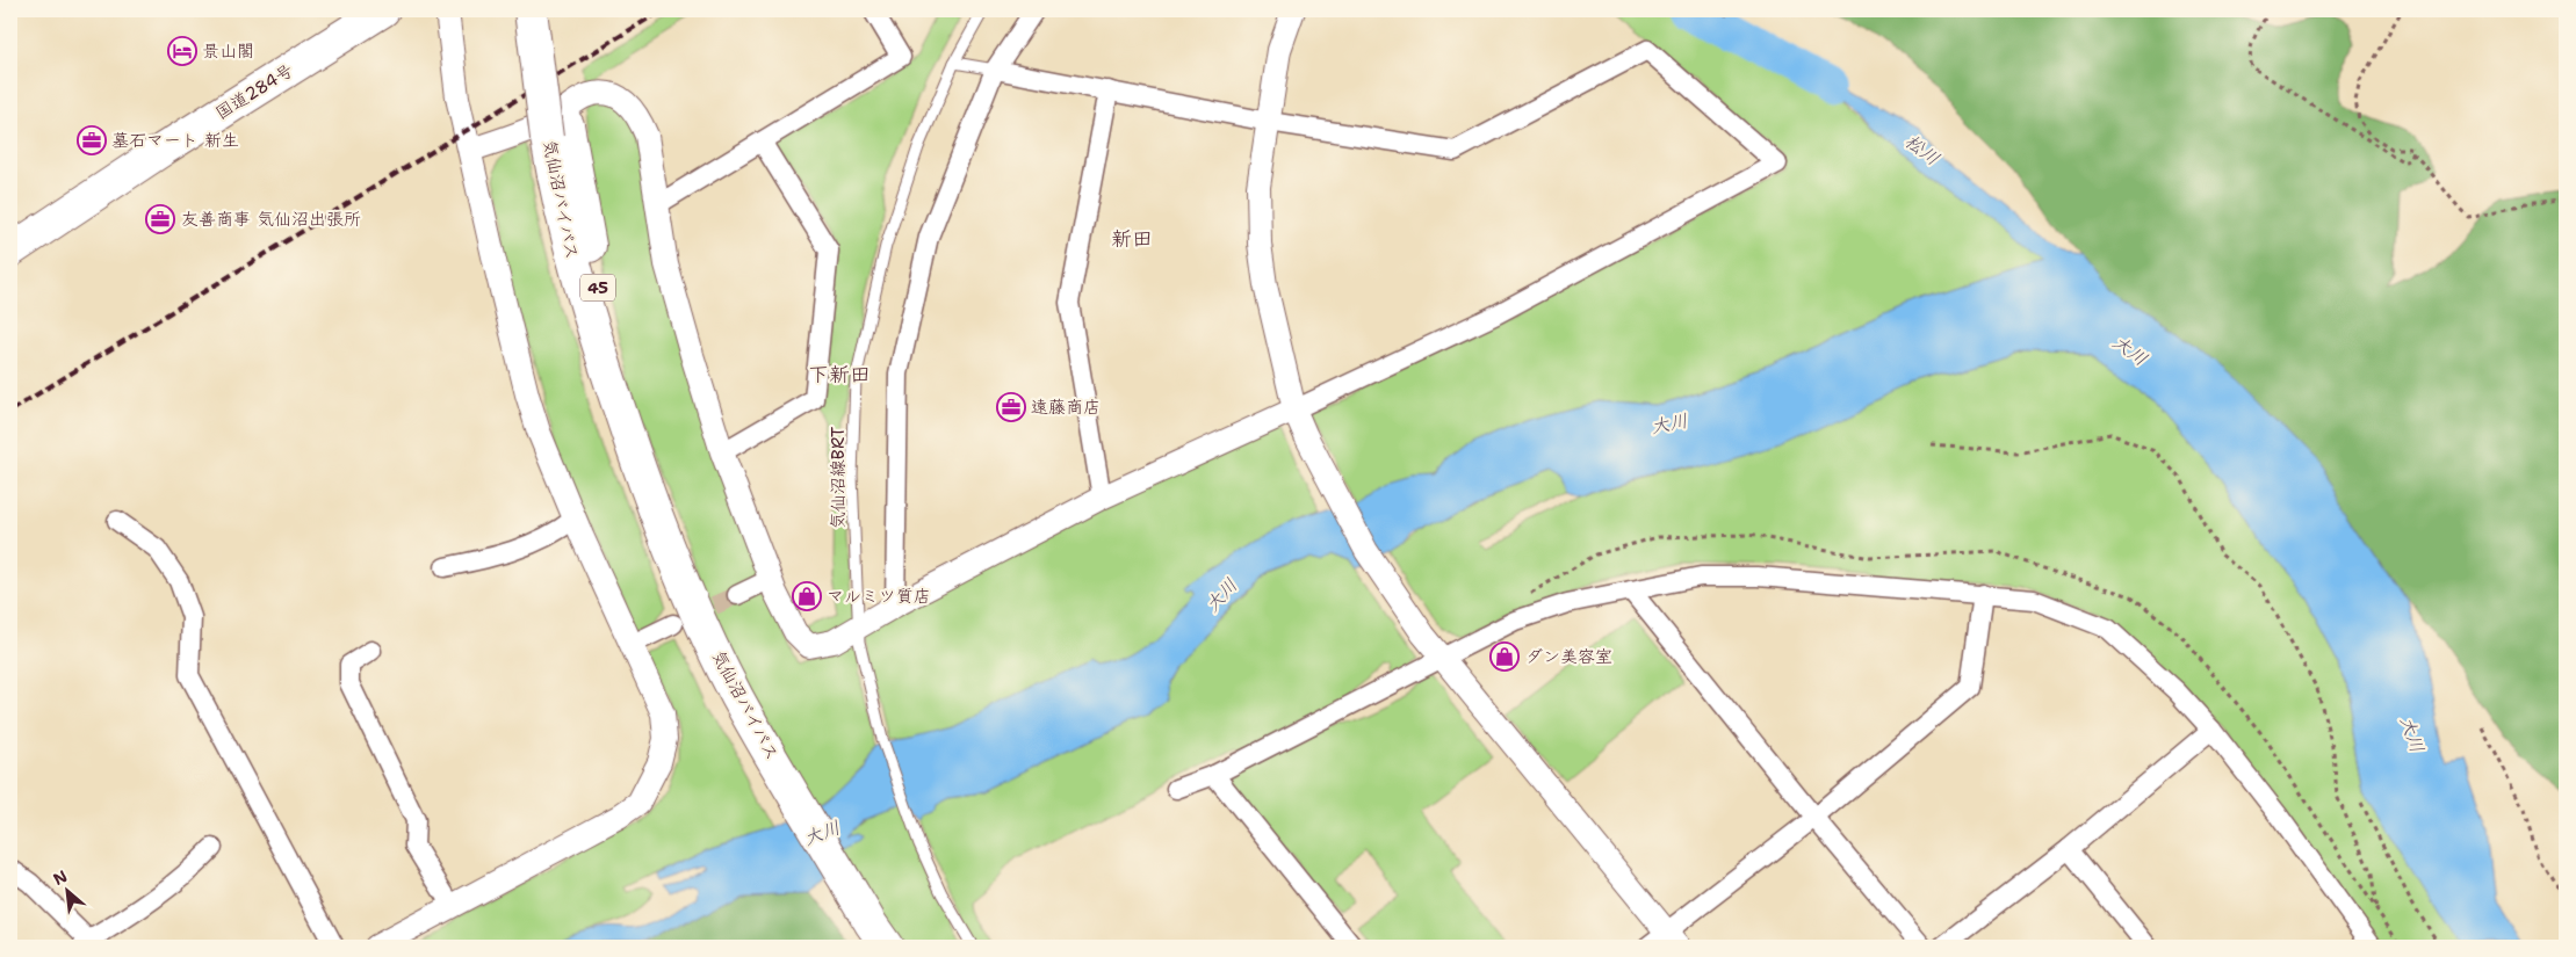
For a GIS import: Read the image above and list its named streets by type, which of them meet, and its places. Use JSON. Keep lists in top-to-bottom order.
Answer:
{
  "streets": {
    "highway": ["国道284号", "気仙沼バイパス", "45"],
    "lane": ["気仙沼線BRT"]
  },
  "districts": ["新田", "下新田"],
  "water": ["松川", "大川"],
  "places": {
    "hotel": ["景山閣"],
    "office": ["墓石マート 新生", "友善商事 気仙沼出張所", "遠藤商店"],
    "shop": ["マルミツ質店", "ダン美容室"]
  },
  "north": "top left"
}
